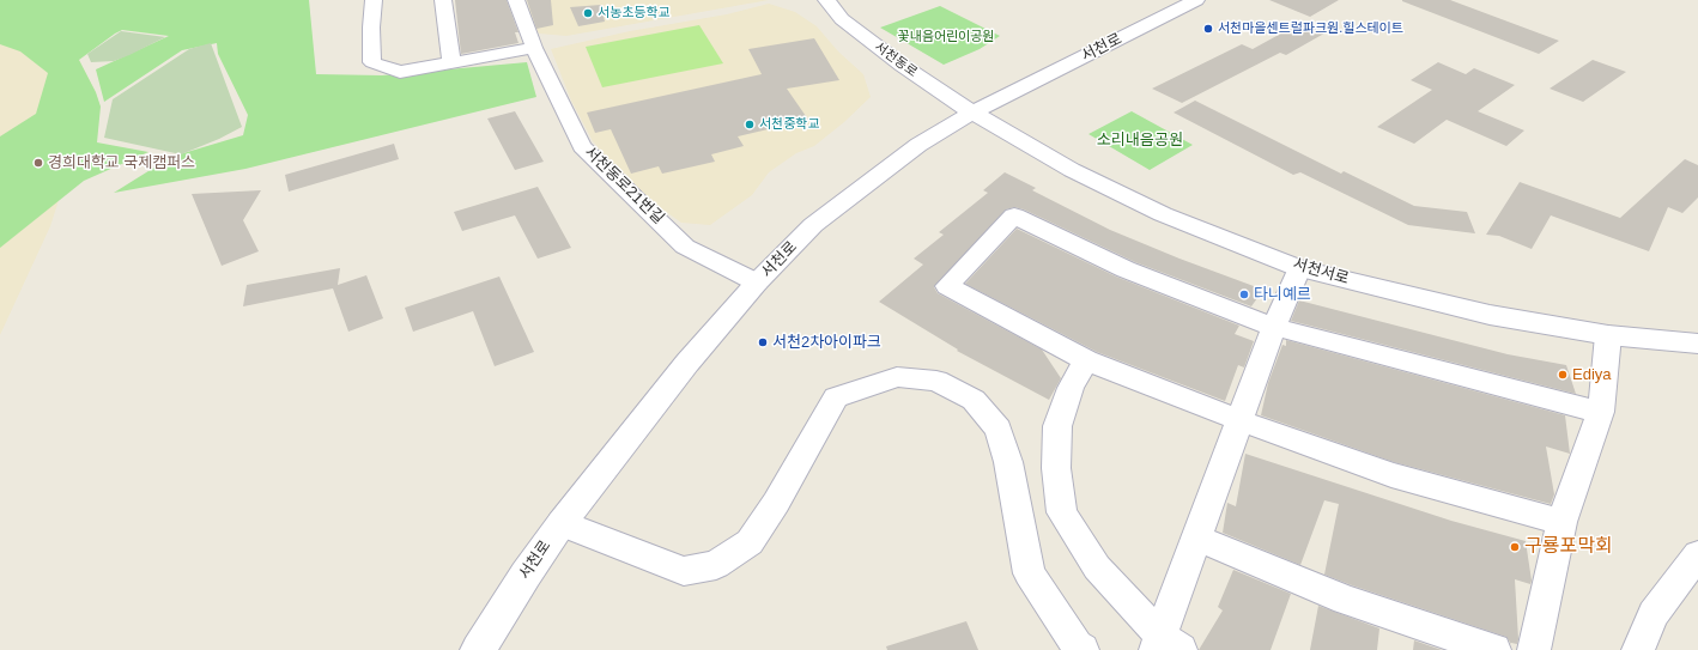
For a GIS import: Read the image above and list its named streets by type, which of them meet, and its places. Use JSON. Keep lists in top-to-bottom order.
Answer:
{
  "streets": {
    "street": [
      "서천로",
      "서천동로",
      "서천동로21번길",
      "서천서로"
    ]
  },
  "crossings": [
    ["서천로", "서천동로"],
    ["서천로", "서천동로21번길"],
    ["서천로", "서천서로"],
    ["서천동로", "서천서로"]
  ],
  "parks": ["꽃내음어린이공원", "소리내음공원"],
  "places": [
    "서농초등학교",
    "서천마을센트럴파크원.힐스테이트",
    "서천중학교",
    "경희대학교 국제캠퍼스",
    "타니예르",
    "서천2차아이파크",
    "Ediya",
    "구룡포막회"
  ]
}
